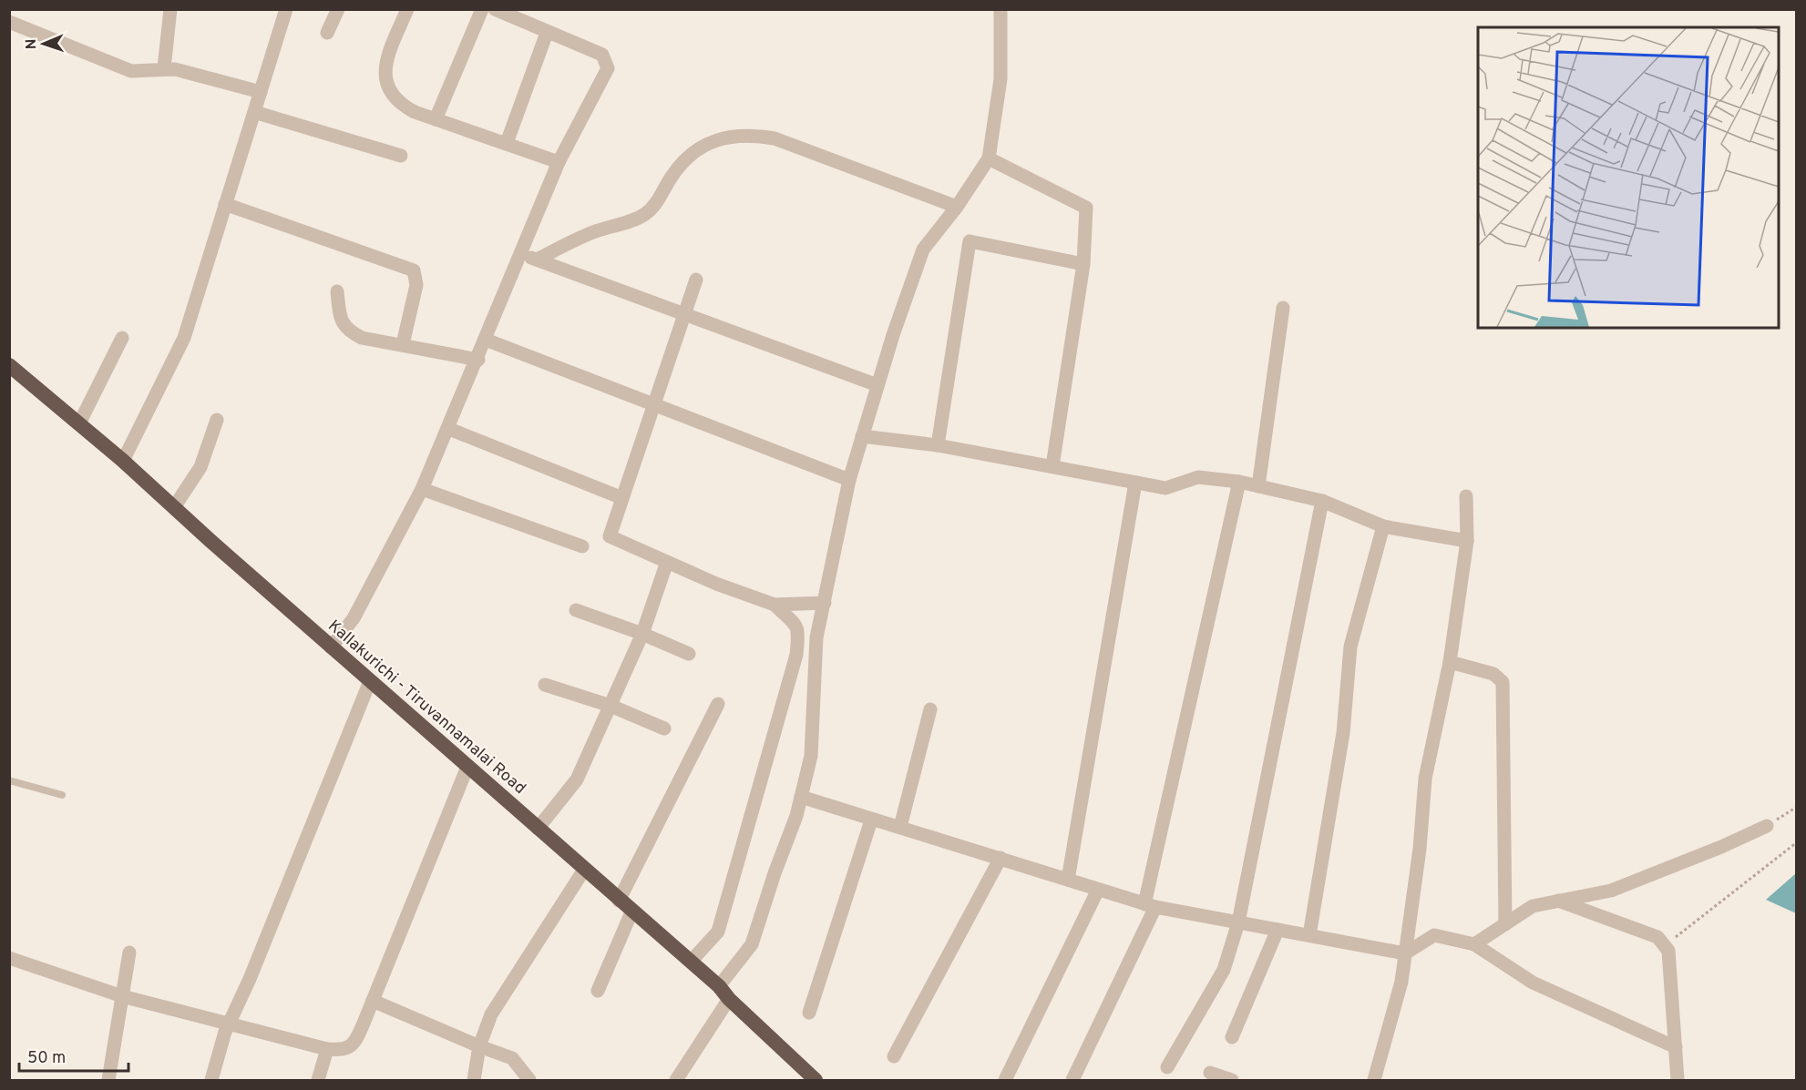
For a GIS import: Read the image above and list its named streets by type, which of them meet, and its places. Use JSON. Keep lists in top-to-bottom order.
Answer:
{
  "streets": {
    "highway": ["Kallakurichi - Tiruvannamalai Road"]
  },
  "scale_bar": "50 m",
  "north": "left"
}
